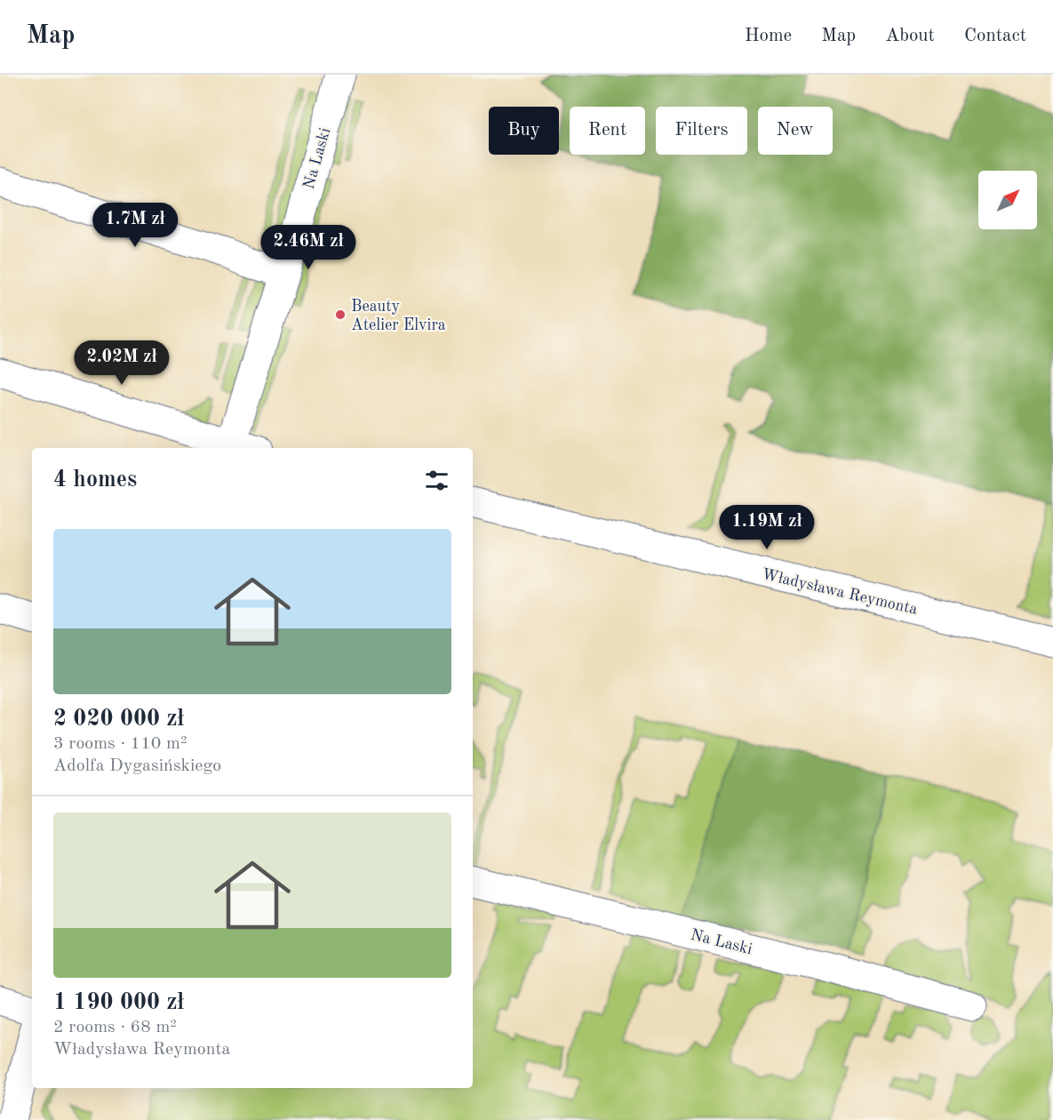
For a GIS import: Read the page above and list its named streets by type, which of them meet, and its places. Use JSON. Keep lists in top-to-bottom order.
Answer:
{
  "streets": {
    "street": ["Na Laski", "Władysława Reymonta"]
  },
  "places": ["Beauty Atelier Elvira"],
  "north": "top right",
  "page": {
    "header": "Map",
    "nav": [
      "Home",
      "Map",
      "About",
      "Contact"
    ],
    "chip": [
      "Buy",
      "Rent",
      "Filters",
      "New"
    ],
    "price": [
      "1.7M zł",
      "2.46M zł",
      "2.02M zł",
      "1.19M zł"
    ],
    "heading": "4 homes",
    "list": [
      {
        "name": "2 020 000 zł",
        "note": "3 rooms · 110 m² · Adolfa Dygasińskiego"
      },
      {
        "name": "1 190 000 zł",
        "note": "2 rooms · 68 m² · Władysława Reymonta"
      }
    ]
  }
}
